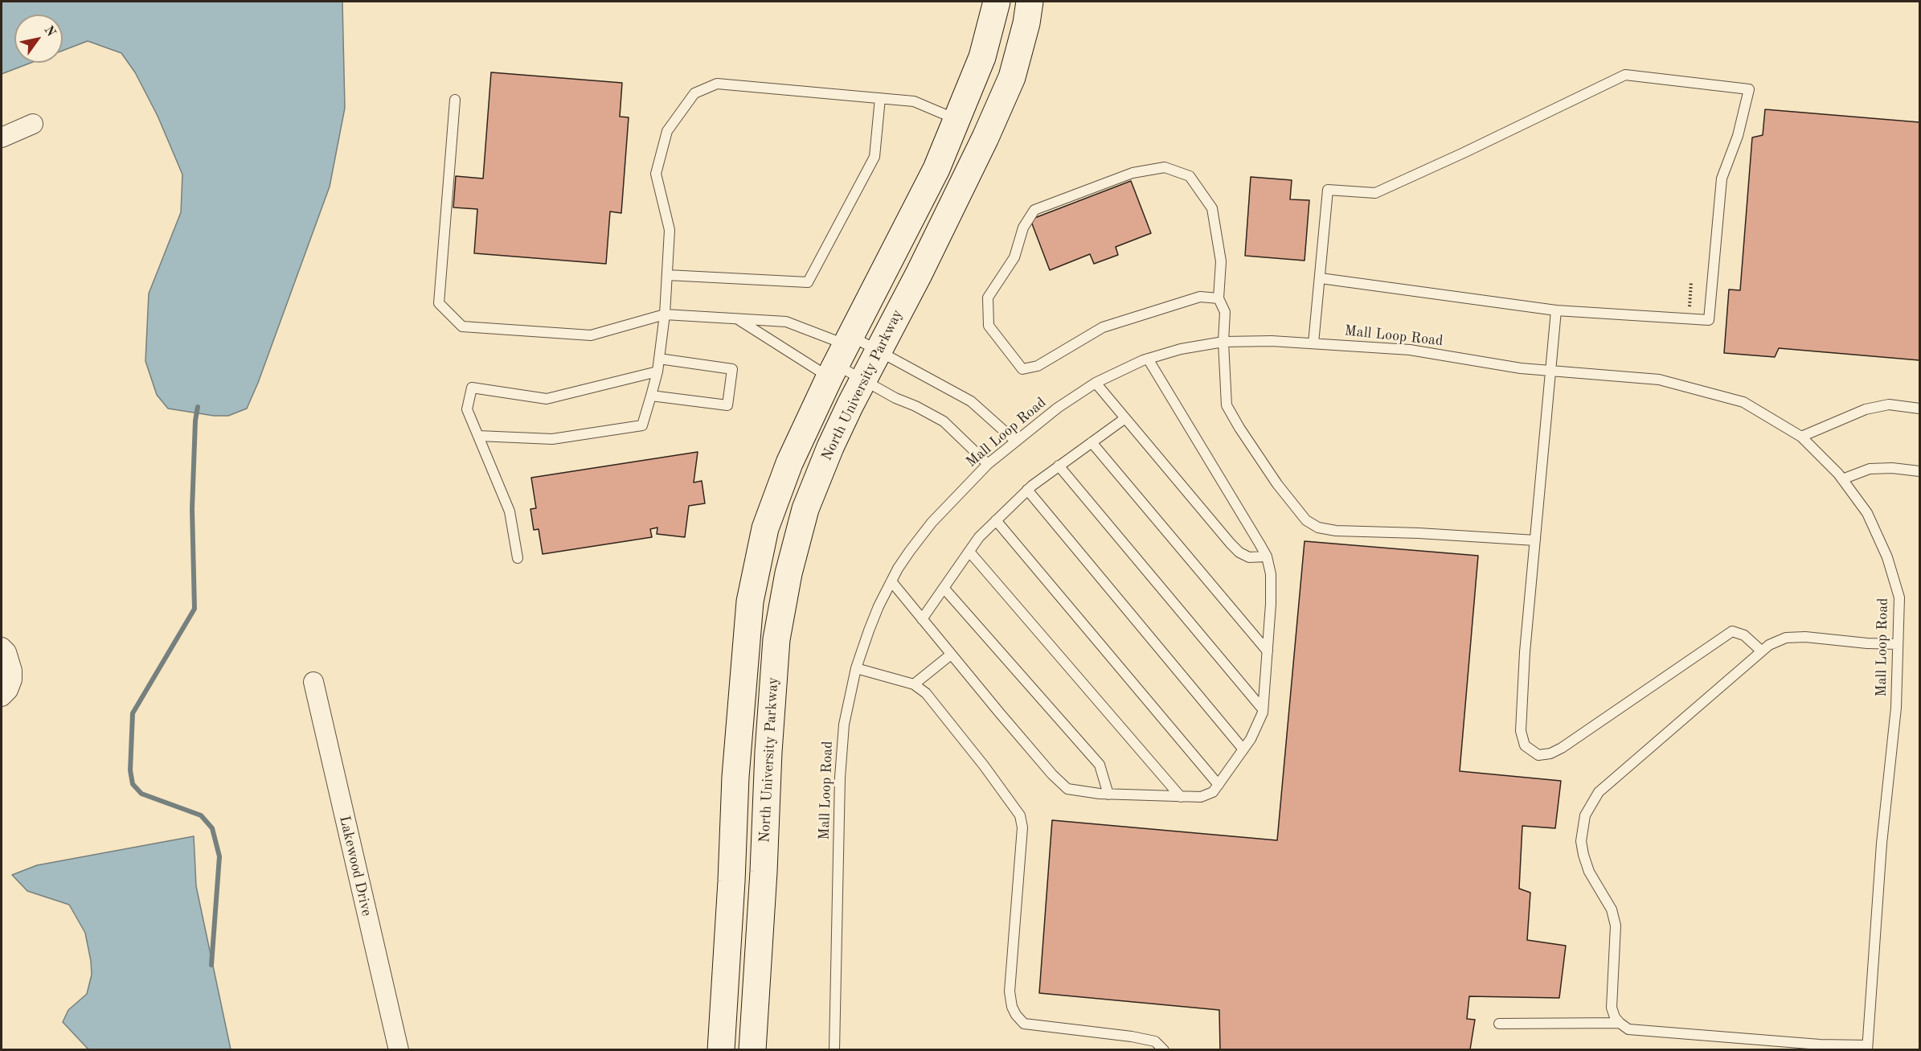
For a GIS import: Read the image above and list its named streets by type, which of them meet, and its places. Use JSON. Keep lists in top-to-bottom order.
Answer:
{
  "streets": {
    "main road": ["North University Parkway"],
    "street": ["Lakewood Drive"],
    "lane": ["Mall Loop Road"]
  },
  "north": "top right"
}
